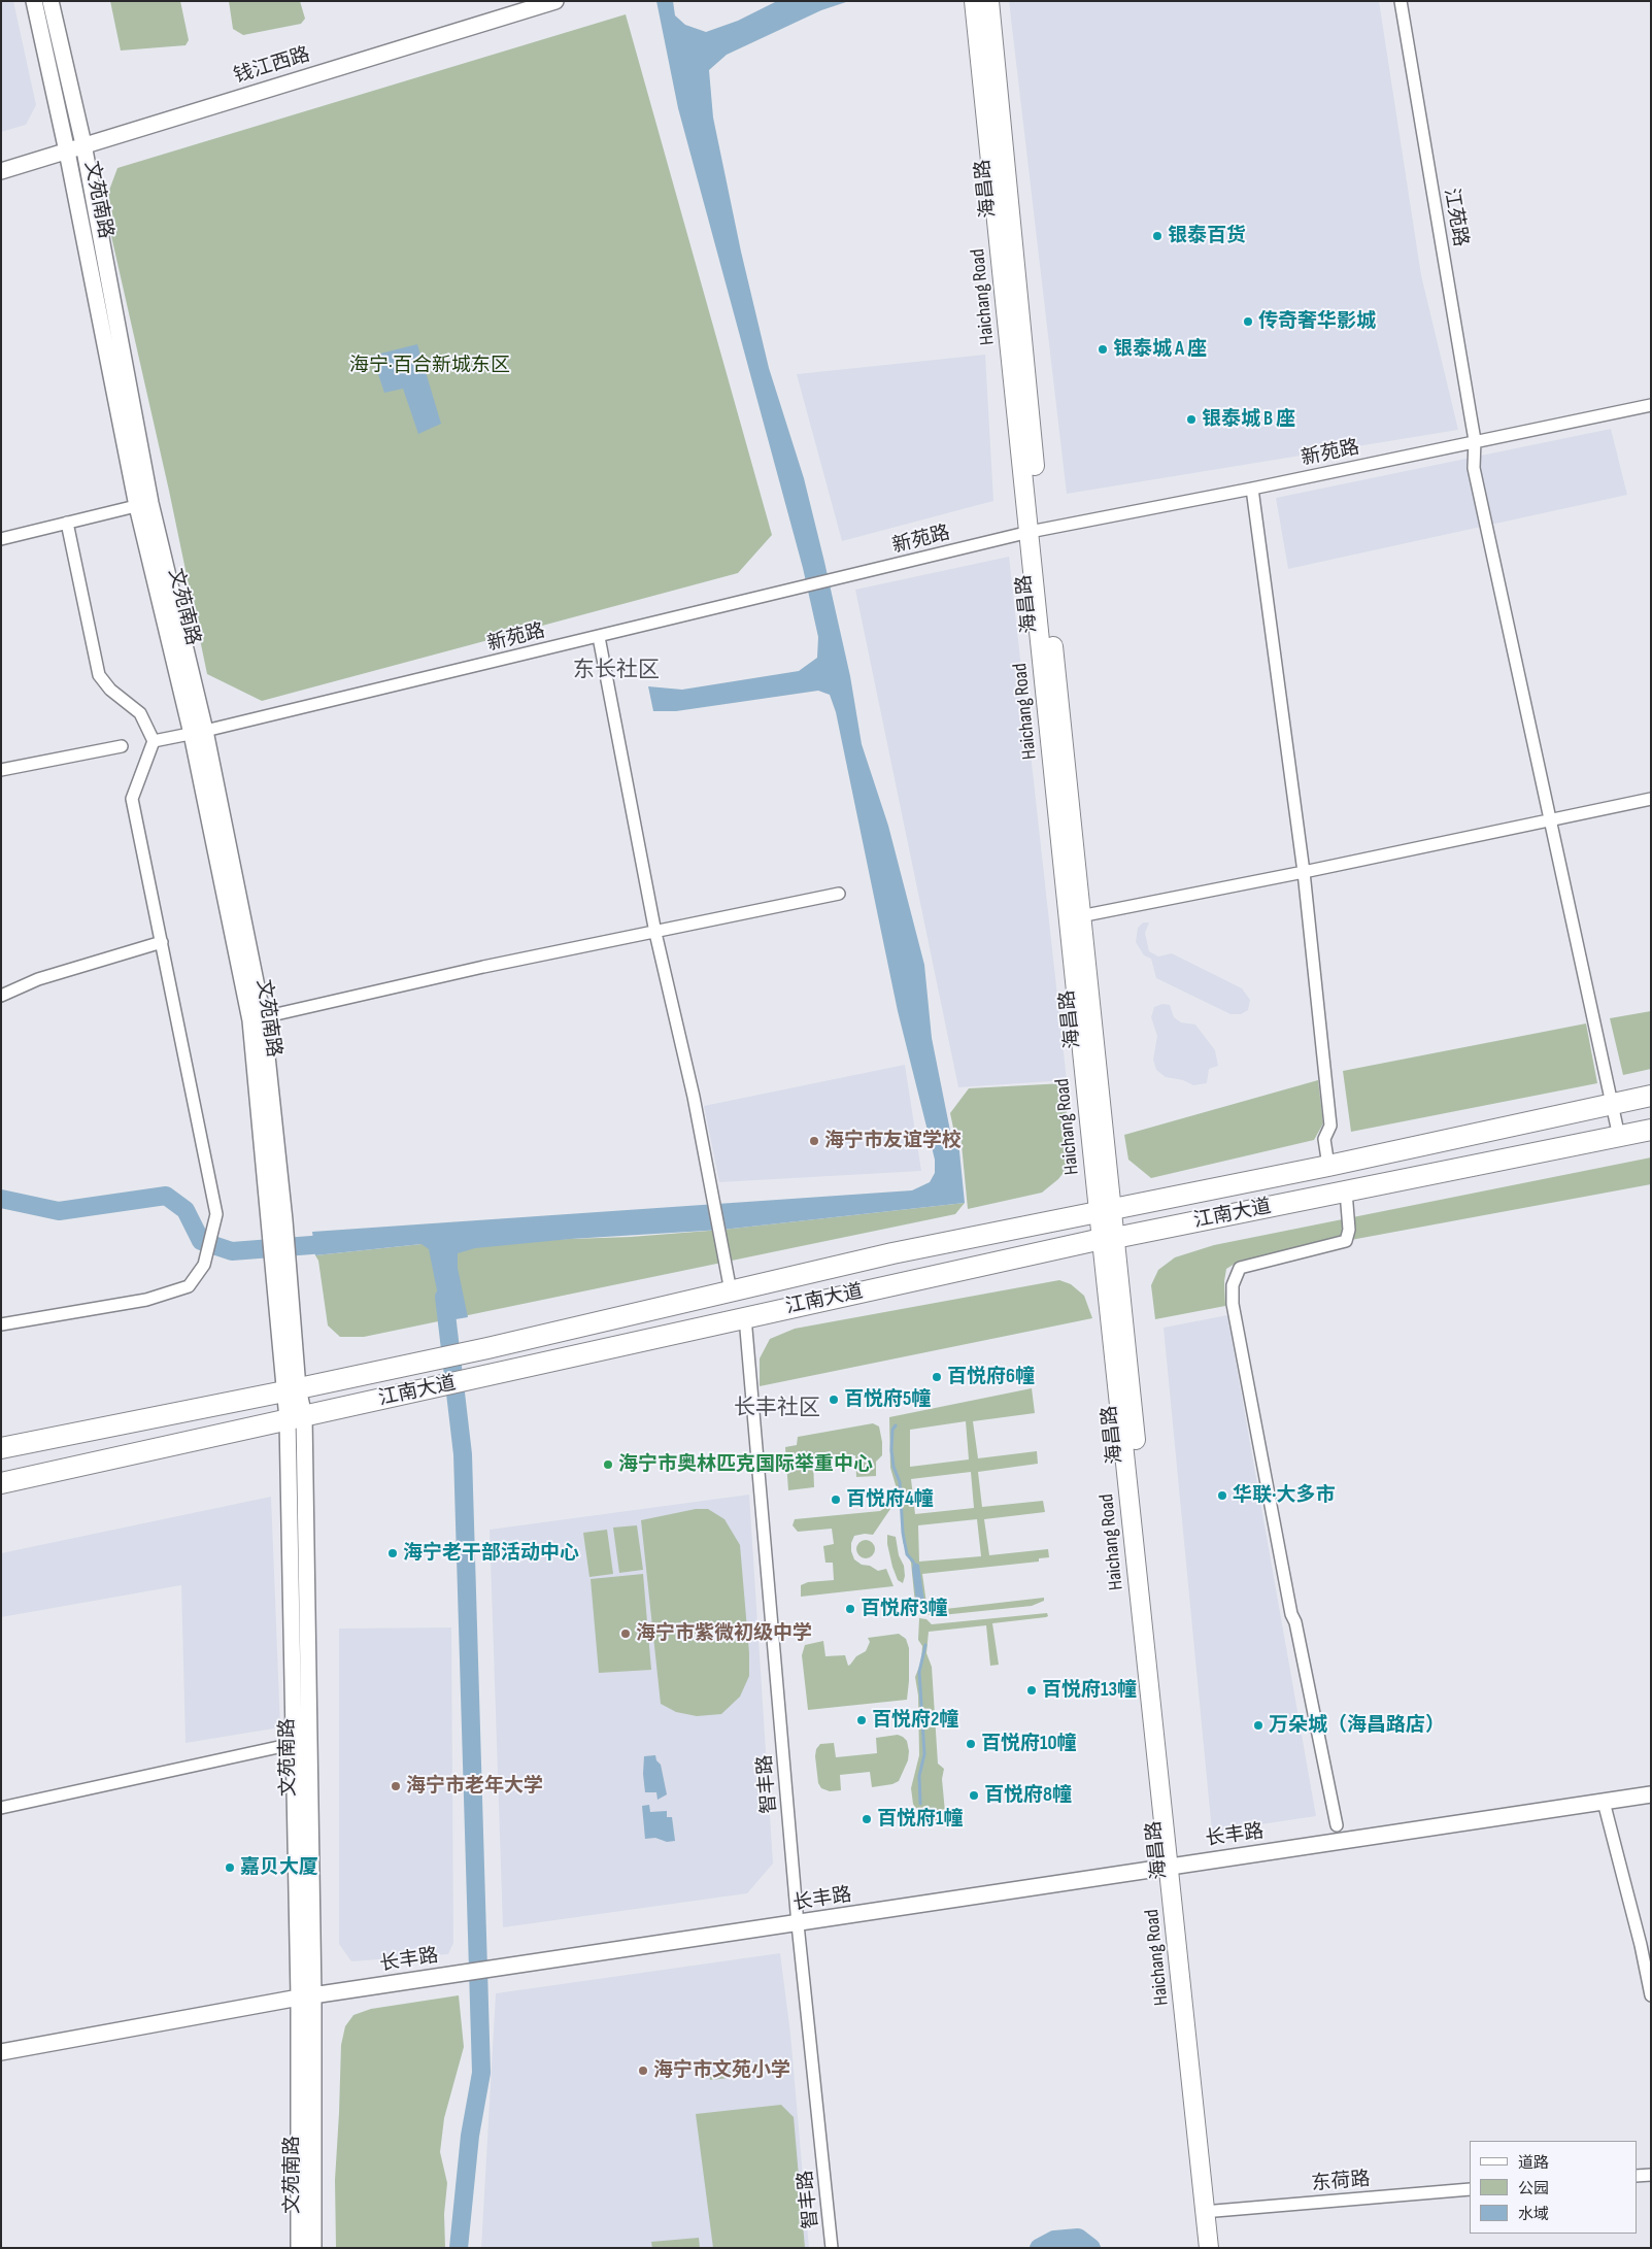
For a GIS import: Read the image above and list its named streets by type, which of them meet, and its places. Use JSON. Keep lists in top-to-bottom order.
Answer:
{
  "streets": {
    "highway": ["江南大道"],
    "main road": [
      "钱江西路",
      "海昌路",
      "文苑南路",
      "Haichang Road",
      "长丰路"
    ],
    "street": [
      "江苑路",
      "新苑路",
      "智丰路",
      "东荷路"
    ]
  },
  "crossings": [
    ["钱江西路", "文苑南路"],
    ["海昌路", "Haichang Road"],
    ["海昌路", "新苑路"],
    ["海昌路", "江南大道"],
    ["海昌路", "长丰路"],
    ["海昌路", "东荷路"],
    ["文苑南路", "新苑路"],
    ["文苑南路", "江南大道"],
    ["文苑南路", "长丰路"],
    ["江苑路", "新苑路"],
    ["江苑路", "江南大道"],
    ["Haichang Road", "新苑路"],
    ["Haichang Road", "江南大道"],
    ["Haichang Road", "长丰路"],
    ["江南大道", "智丰路"],
    ["智丰路", "长丰路"]
  ],
  "districts": ["东长社区", "长丰社区"],
  "parks": ["海宁·百合新城东区"],
  "places": [
    "银泰百货",
    "传奇奢华影城",
    "银泰城 A 座",
    "银泰城 B 座",
    "海宁市友谊学校",
    "百悦府6幢",
    "百悦府5幢",
    "海宁市奥林匹克国际举重中心",
    "华联·大多市",
    "百悦府4幢",
    "海宁老干部活动中心",
    "百悦府3幢",
    "海宁市紫微初级中学",
    "百悦府13幢",
    "百悦府2幢",
    "万朵城（海昌路店）",
    "百悦府10幢",
    "海宁市老年大学",
    "百悦府8幢",
    "百悦府1幢",
    "嘉贝大厦",
    "海宁市文苑小学"
  ],
  "legend": ["道路", "公园", "水域"]
}
